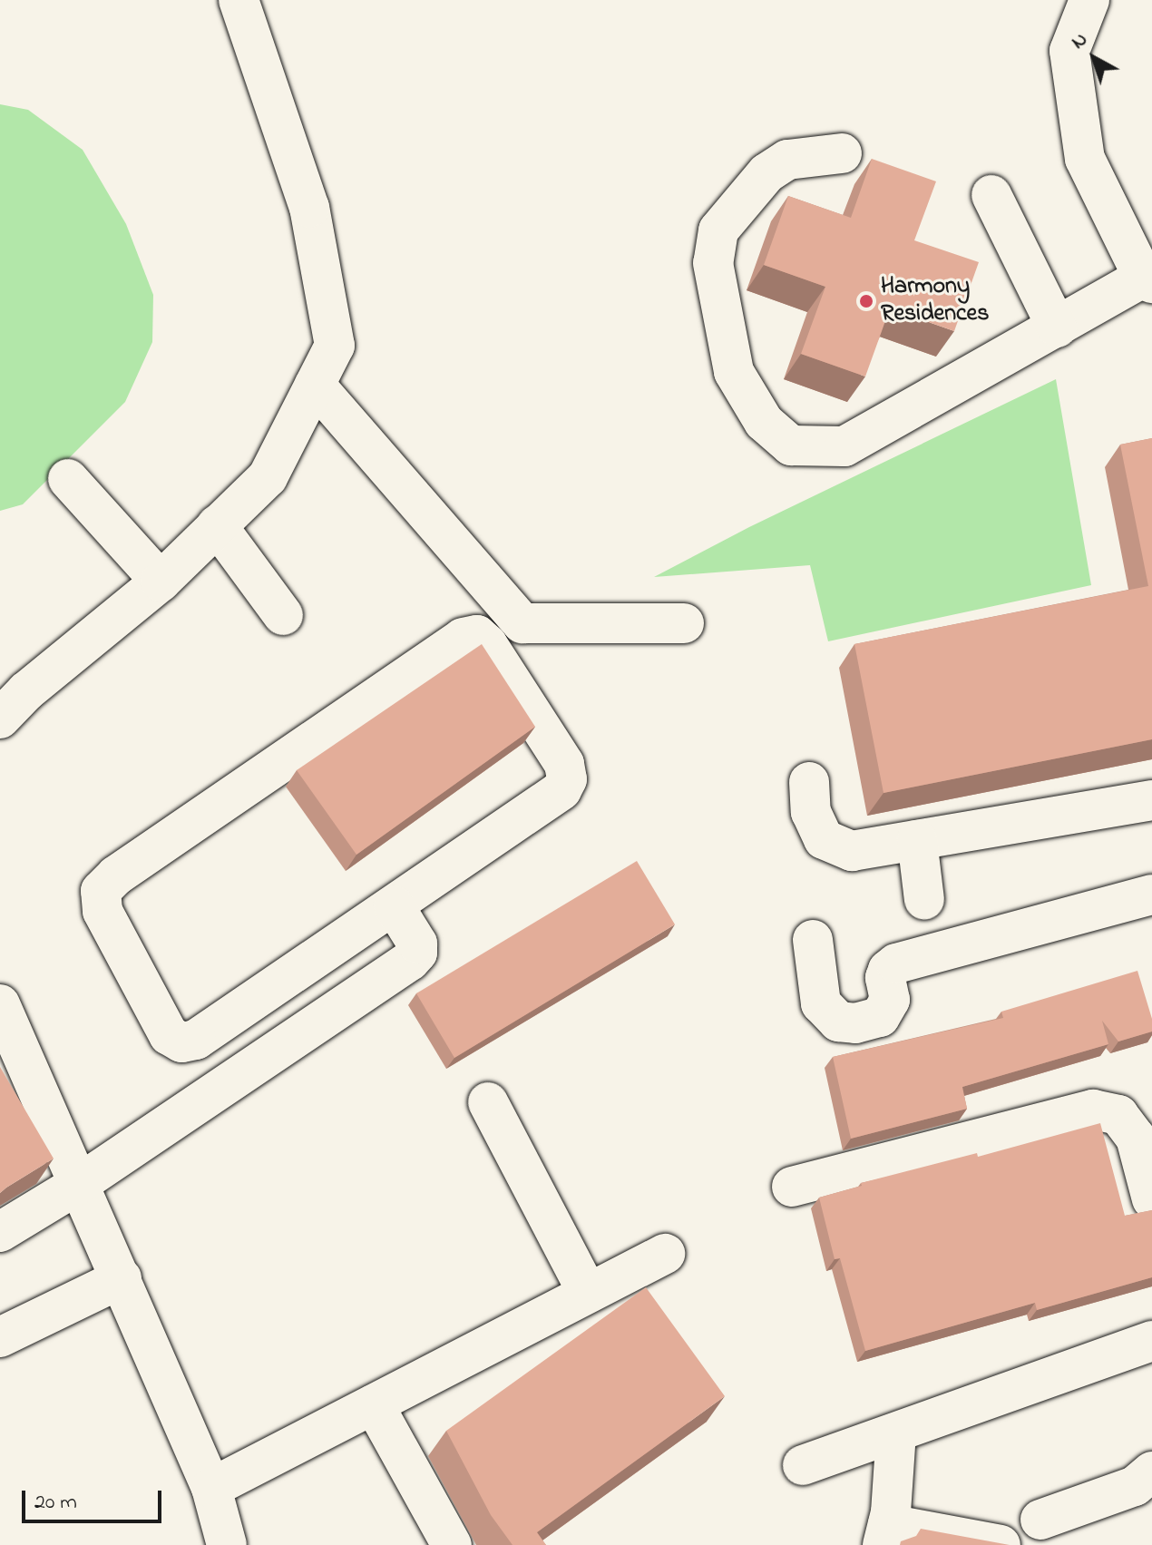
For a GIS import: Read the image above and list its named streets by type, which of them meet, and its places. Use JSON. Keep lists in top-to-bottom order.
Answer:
{
  "places": ["Harmony Residences"],
  "scale_bar": "20 m",
  "north": "top left"
}
